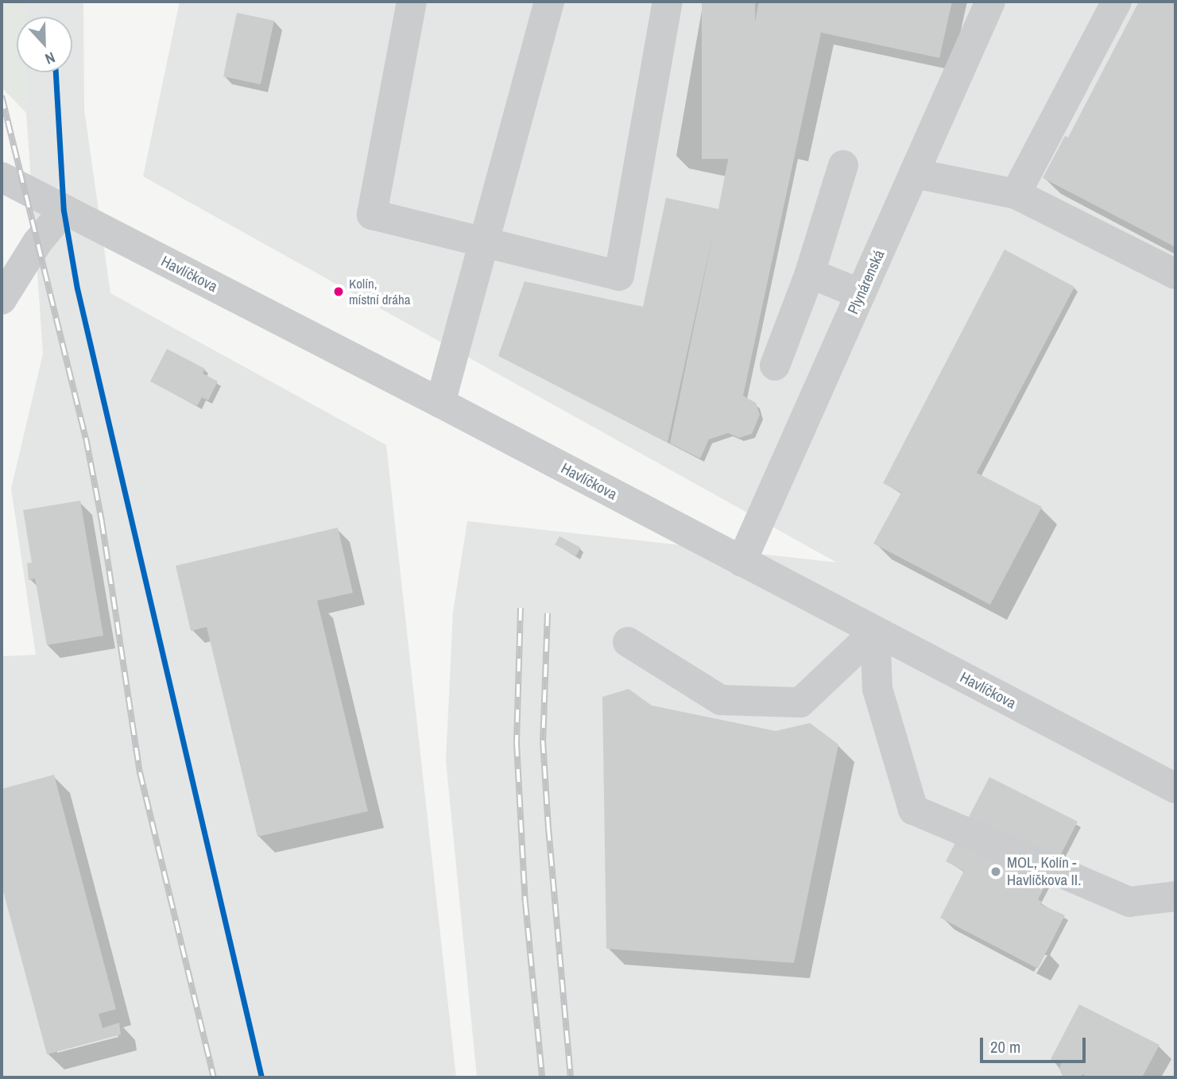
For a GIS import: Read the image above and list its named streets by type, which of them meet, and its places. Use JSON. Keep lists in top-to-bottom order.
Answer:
{
  "streets": {
    "street": ["Havlíčkova", "Plynárenská"]
  },
  "crossings": [
    ["Havlíčkova", "Plynárenská"]
  ],
  "places": ["Kolín, místní dráha", "MOL, Kolín - Havlíčkova II."],
  "scale_bar": "20 m",
  "north": "bottom"
}
